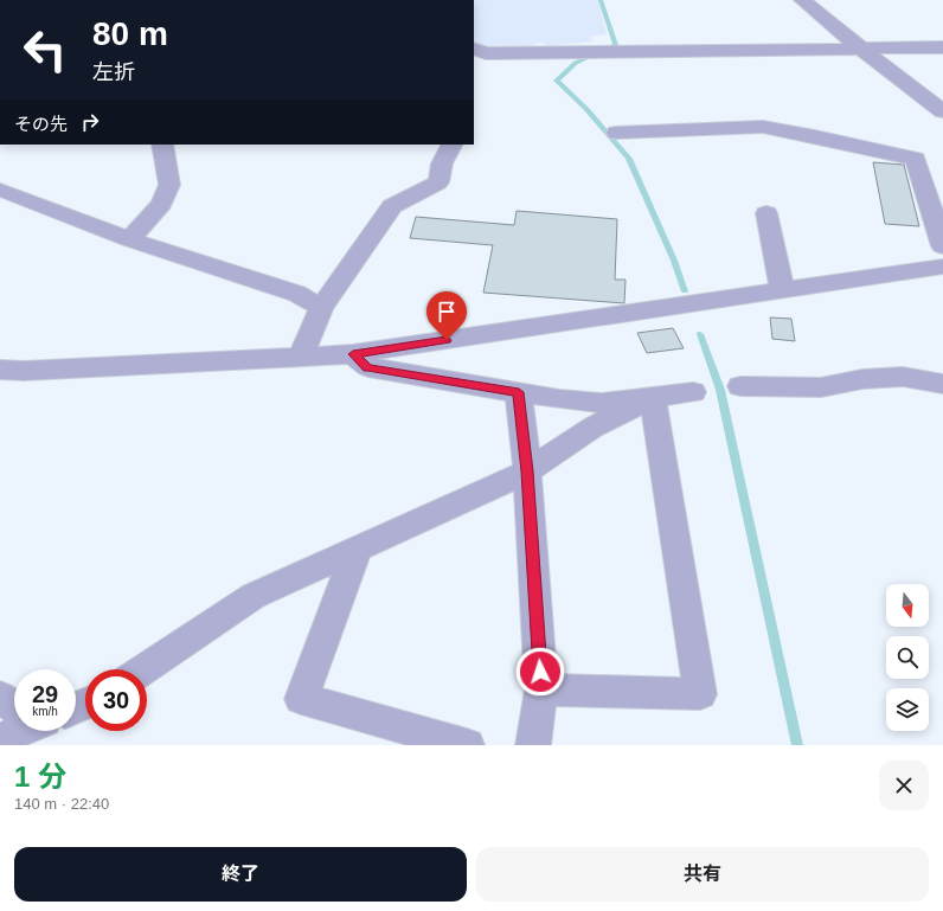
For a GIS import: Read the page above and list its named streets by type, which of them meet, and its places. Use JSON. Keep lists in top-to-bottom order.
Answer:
{
  "north": "bottom",
  "page": {
    "turn": ["80 m", "左折"],
    "then": "その先",
    "speed": "29 km/h",
    "limit": "30",
    "heading": ["1 分", "140 m · 22:40"],
    "buttons": ["終了", "共有"]
  }
}
